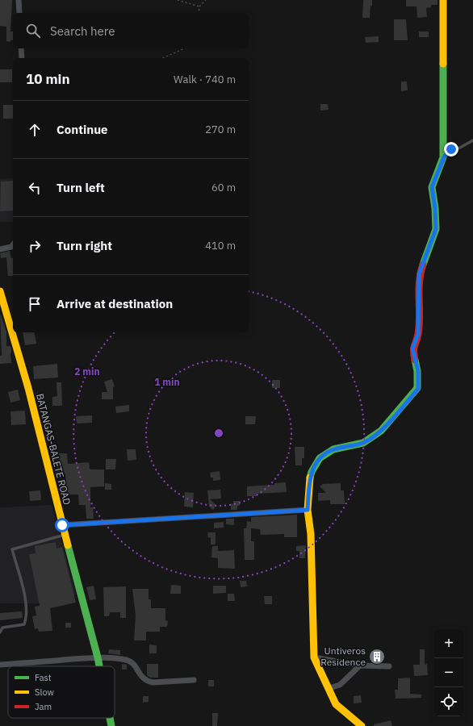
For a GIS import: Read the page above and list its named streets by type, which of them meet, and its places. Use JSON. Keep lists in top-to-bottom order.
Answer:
{
  "streets": {
    "street": ["BATANGAS-BALETE ROAD"]
  },
  "places": {
    "building": ["Untiveros Residence"]
  },
  "legend": ["Fast", "Slow", "Jam"],
  "page": {
    "search": "Search here",
    "heading": ["10 min", "Walk · 740 m"],
    "list": [
      ["Continue", "270 m"],
      ["Turn left", "60 m"],
      ["Turn right", "410 m"],
      "Arrive at destination"
    ],
    "map_buttons": ["+", "−"]
  },
  "rings": ["2 min", "1 min"]
}
